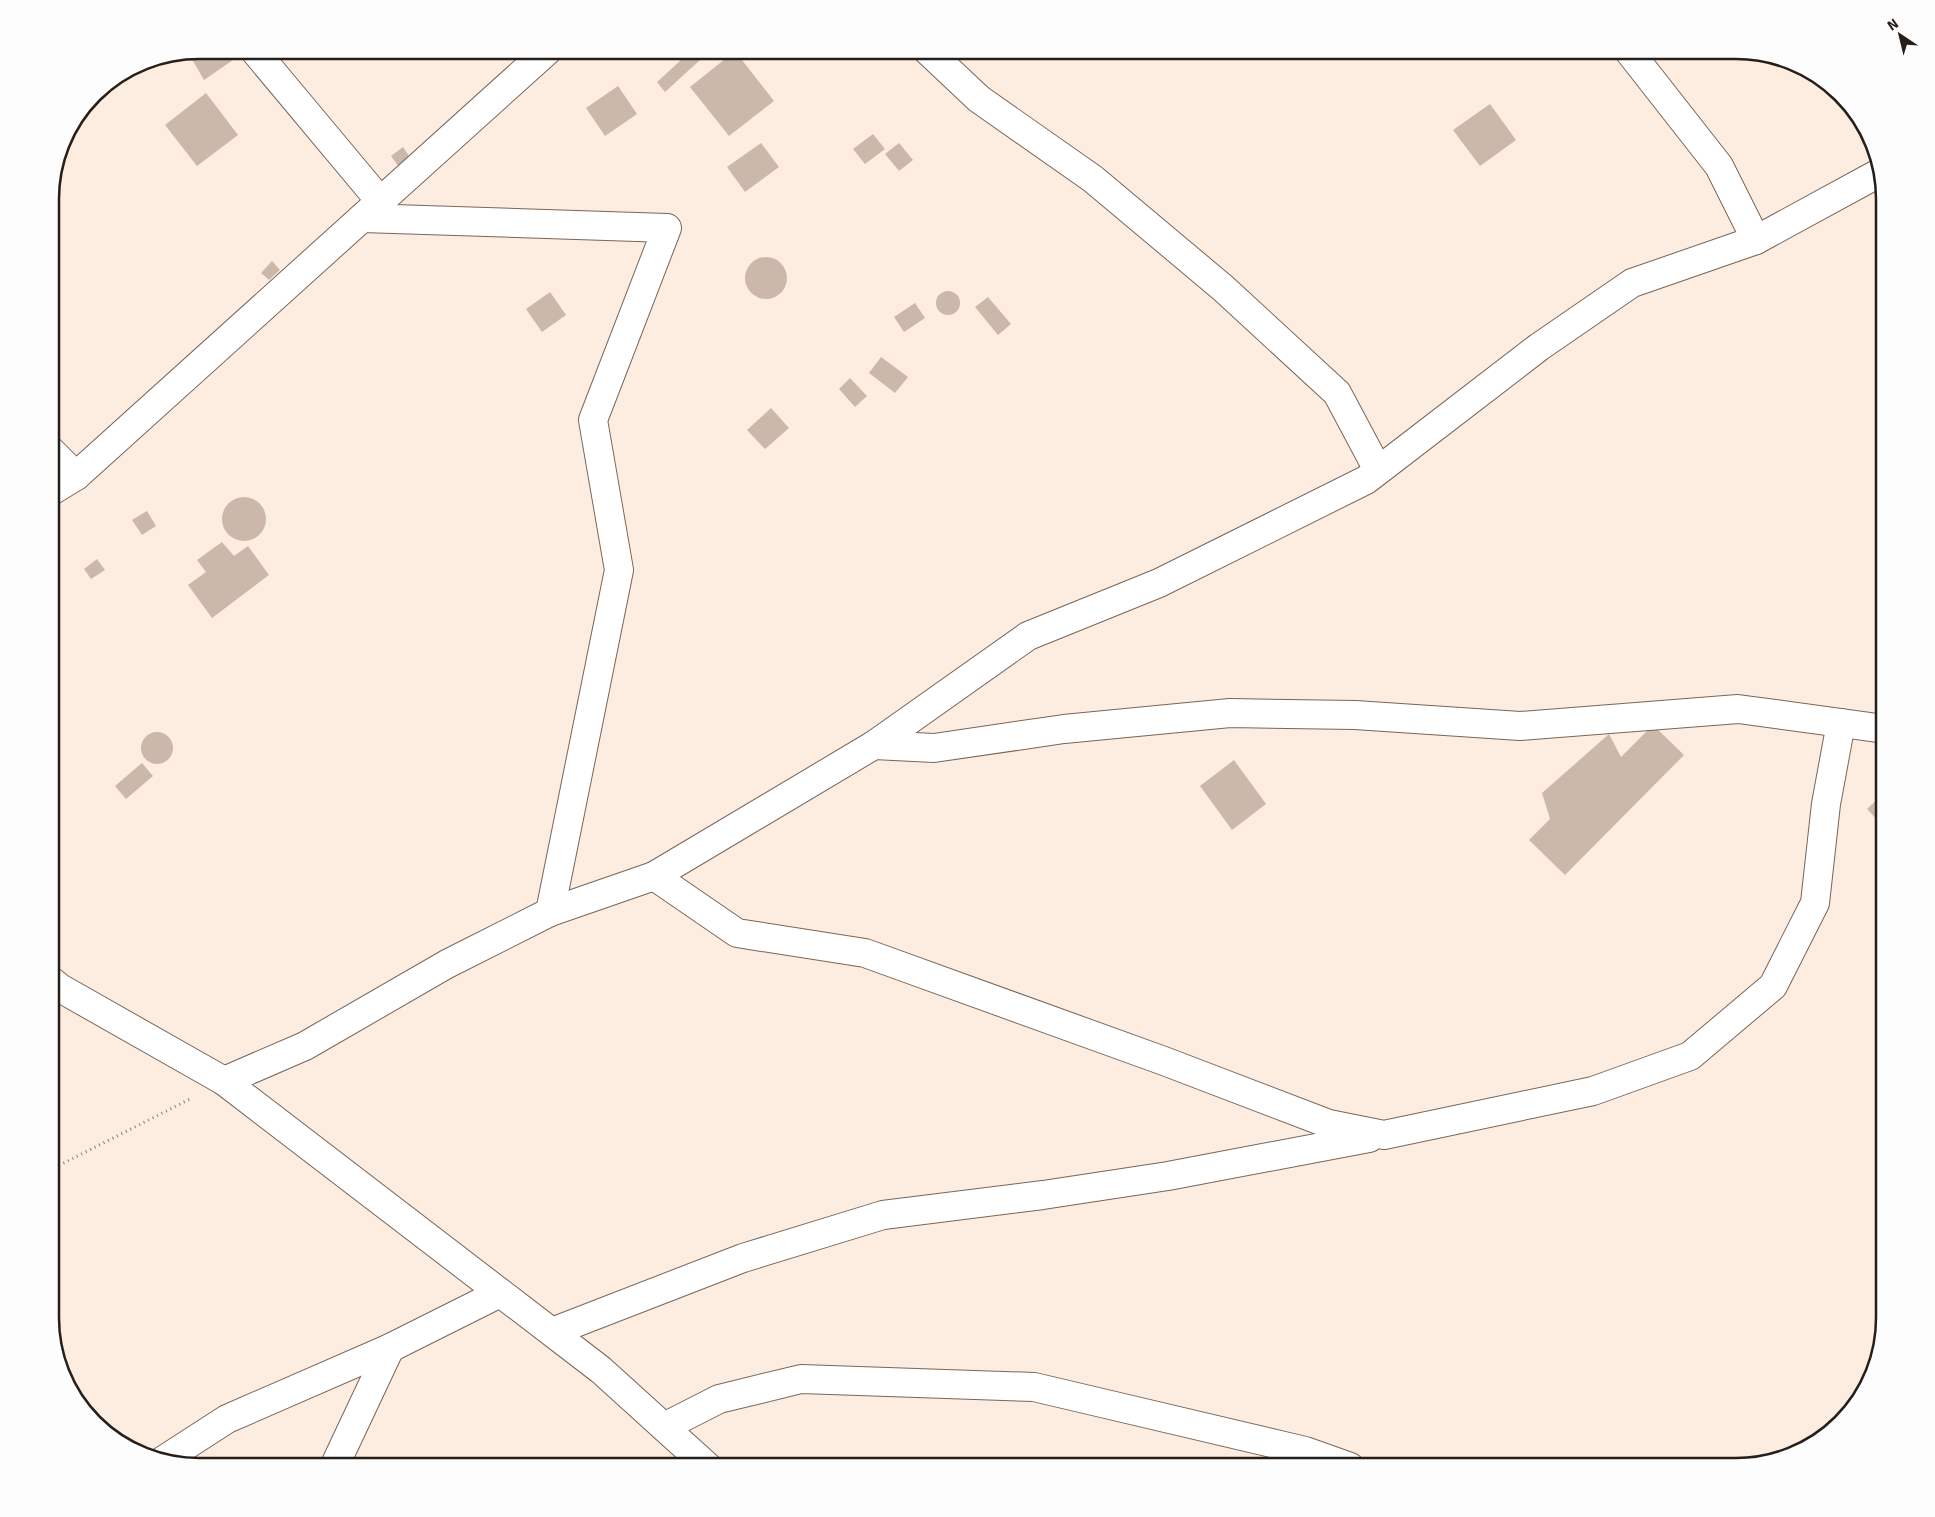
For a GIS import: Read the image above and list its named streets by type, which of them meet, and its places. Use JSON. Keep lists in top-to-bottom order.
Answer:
{
  "north": "top left"
}
